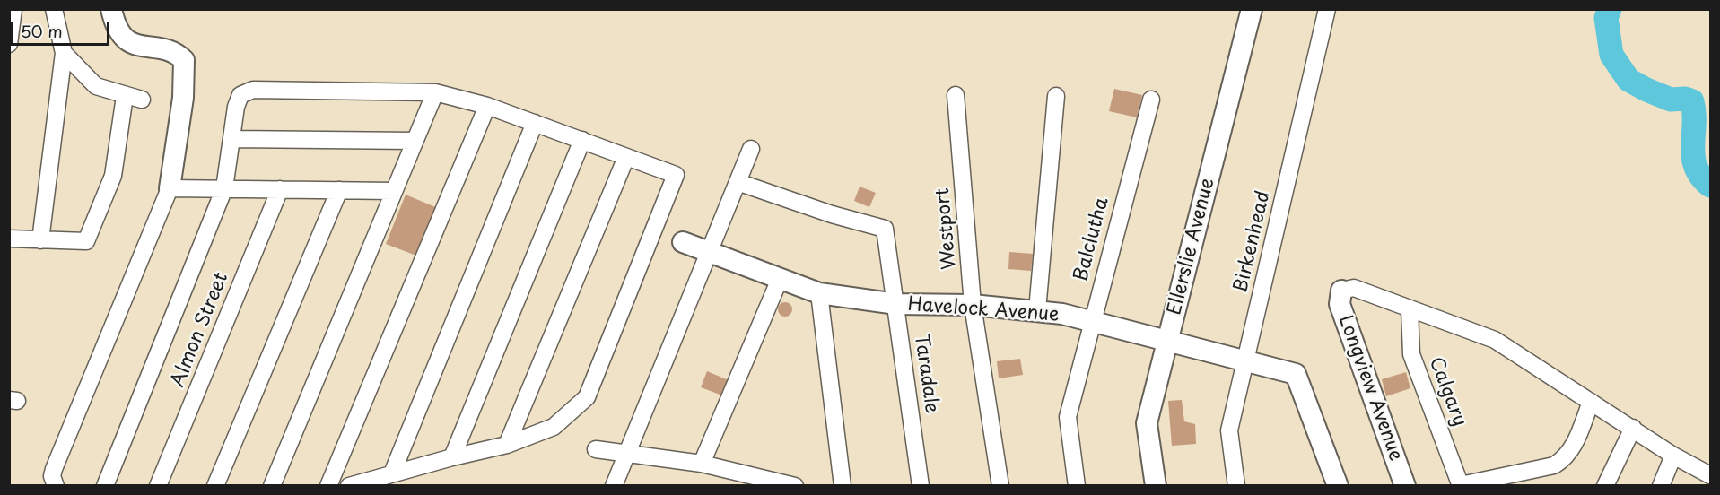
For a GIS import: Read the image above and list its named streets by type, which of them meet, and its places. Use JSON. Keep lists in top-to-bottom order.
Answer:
{
  "streets": {
    "street": [
      "Westport",
      "Balclutha",
      "Birkenhead",
      "Ellerslie Avenue",
      "Havelock Avenue",
      "Almon Street",
      "Taradale",
      "Longview Avenue",
      "Calgary"
    ]
  },
  "crossings": [
    ["Westport", "Havelock Avenue"],
    ["Balclutha", "Havelock Avenue"],
    ["Birkenhead", "Havelock Avenue"],
    ["Ellerslie Avenue", "Havelock Avenue"],
    ["Havelock Avenue", "Taradale"]
  ],
  "scale_bar": "50 m"
}
